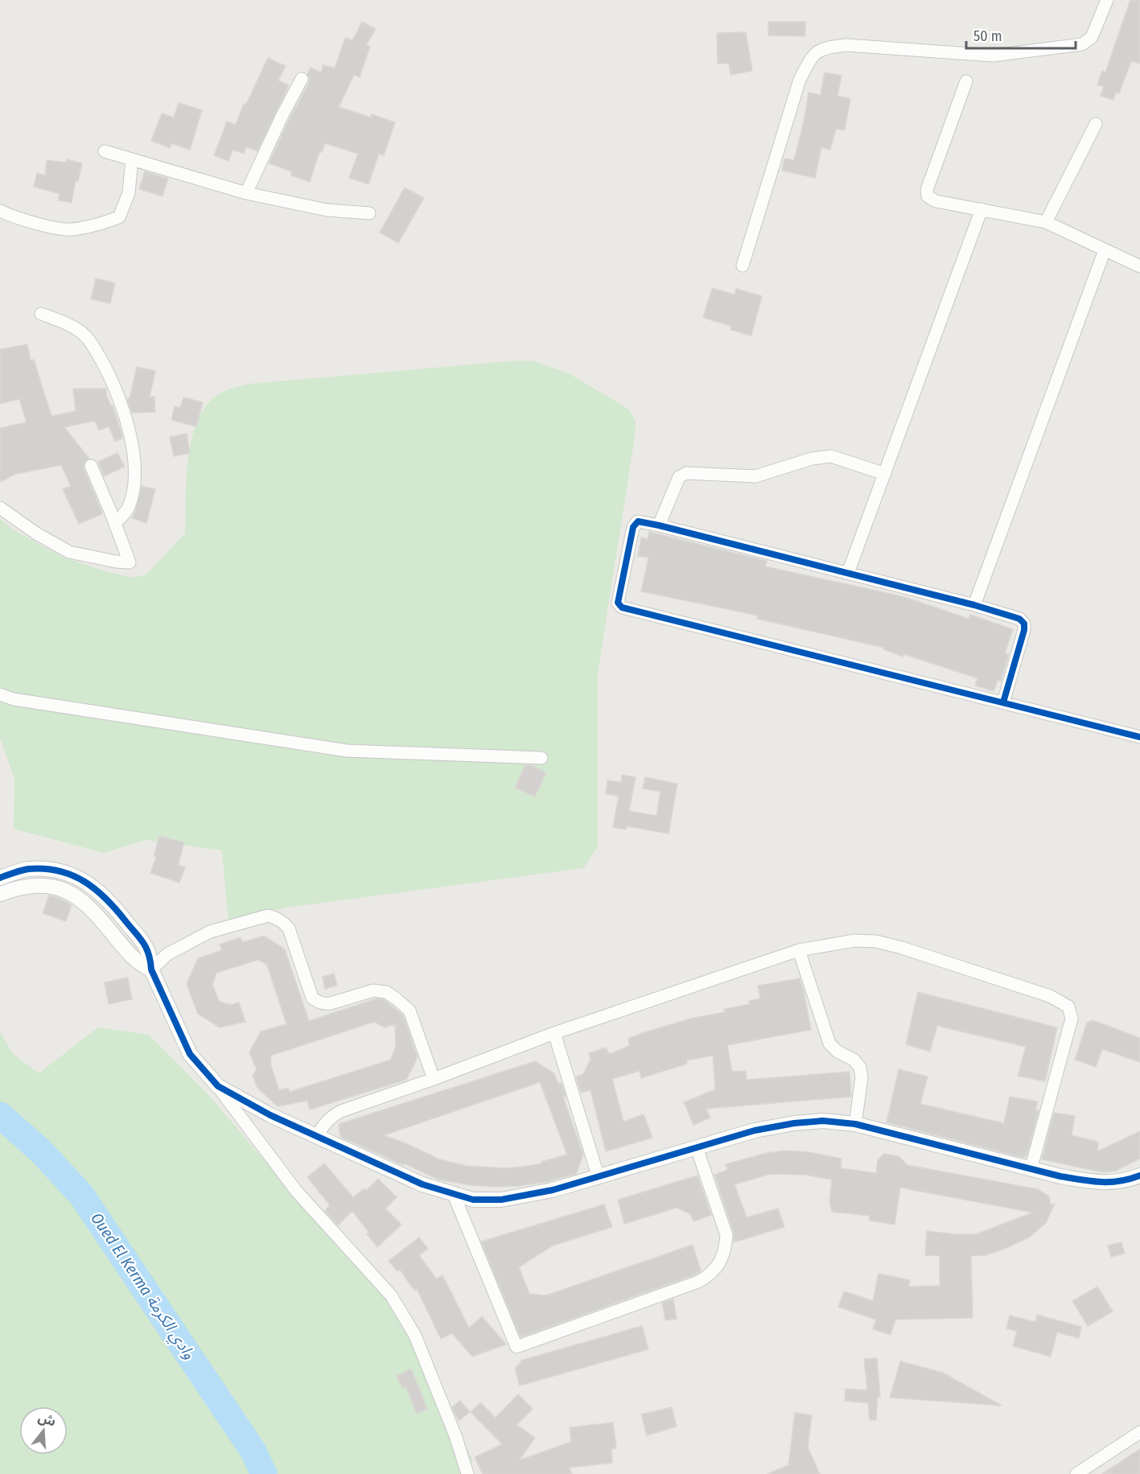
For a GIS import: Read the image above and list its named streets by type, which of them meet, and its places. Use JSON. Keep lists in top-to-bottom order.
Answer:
{
  "water": ["Oued El Kerma وادي الكرمة"],
  "scale_bar": "50 m",
  "north": "top"
}
